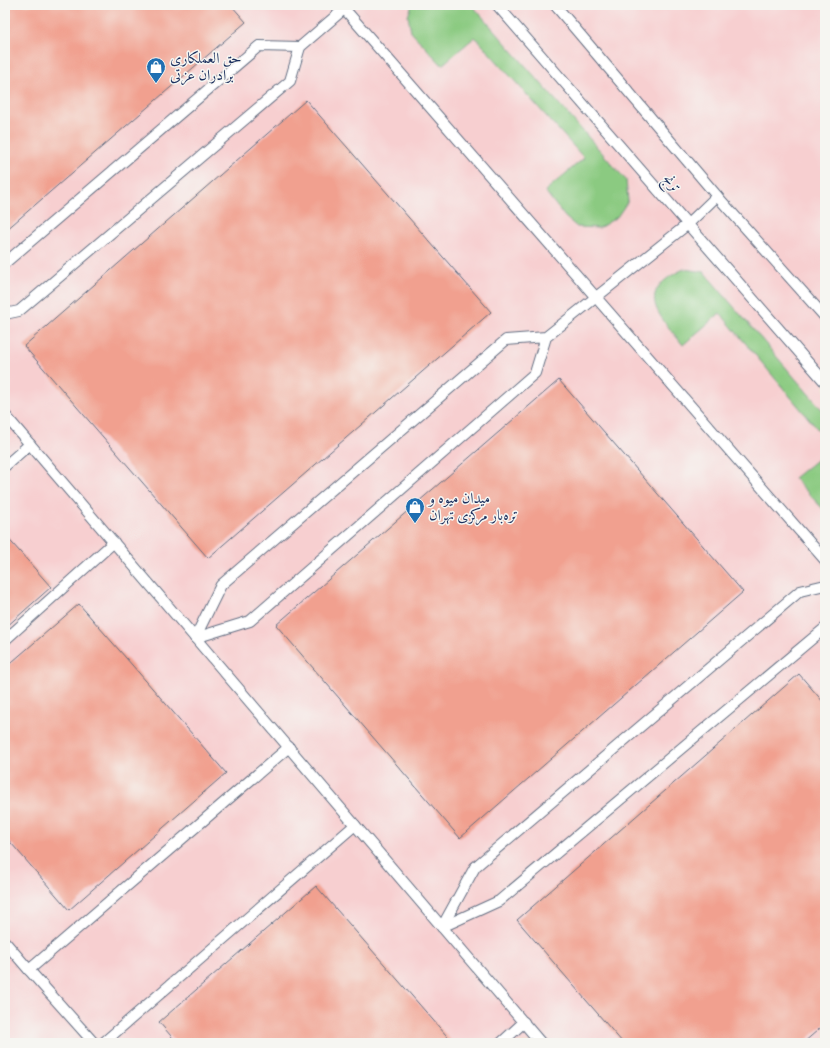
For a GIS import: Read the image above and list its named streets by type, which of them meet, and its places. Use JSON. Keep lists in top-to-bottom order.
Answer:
{
  "streets": {
    "lane": ["ترنج"]
  },
  "places": {
    "shop": ["حق العملکاری برادران عزتی", "میدان میوه و تره‌بار مرکزی تهران"]
  }
}
